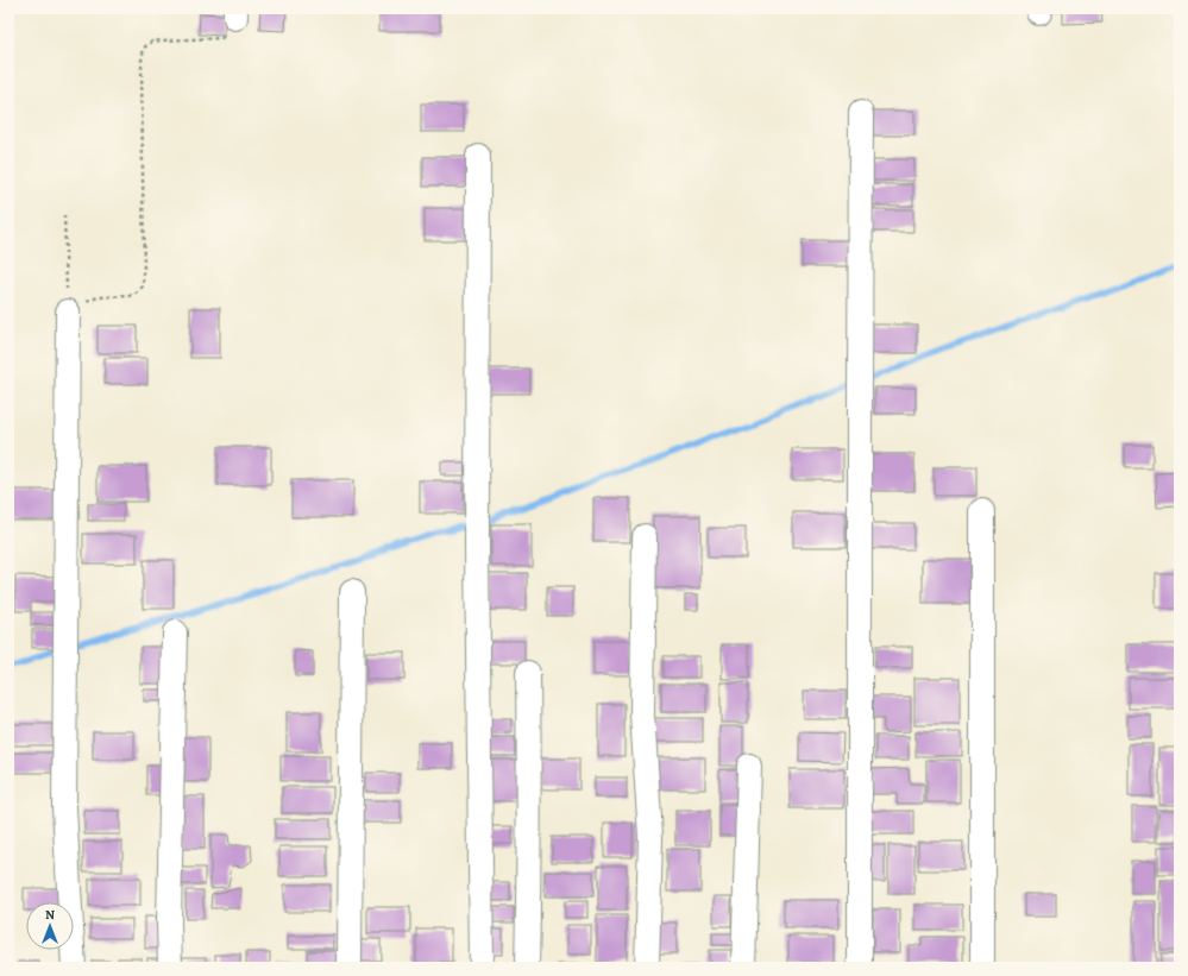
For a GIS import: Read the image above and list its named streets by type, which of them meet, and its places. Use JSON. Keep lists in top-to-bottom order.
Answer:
{
  "north": "top"
}
